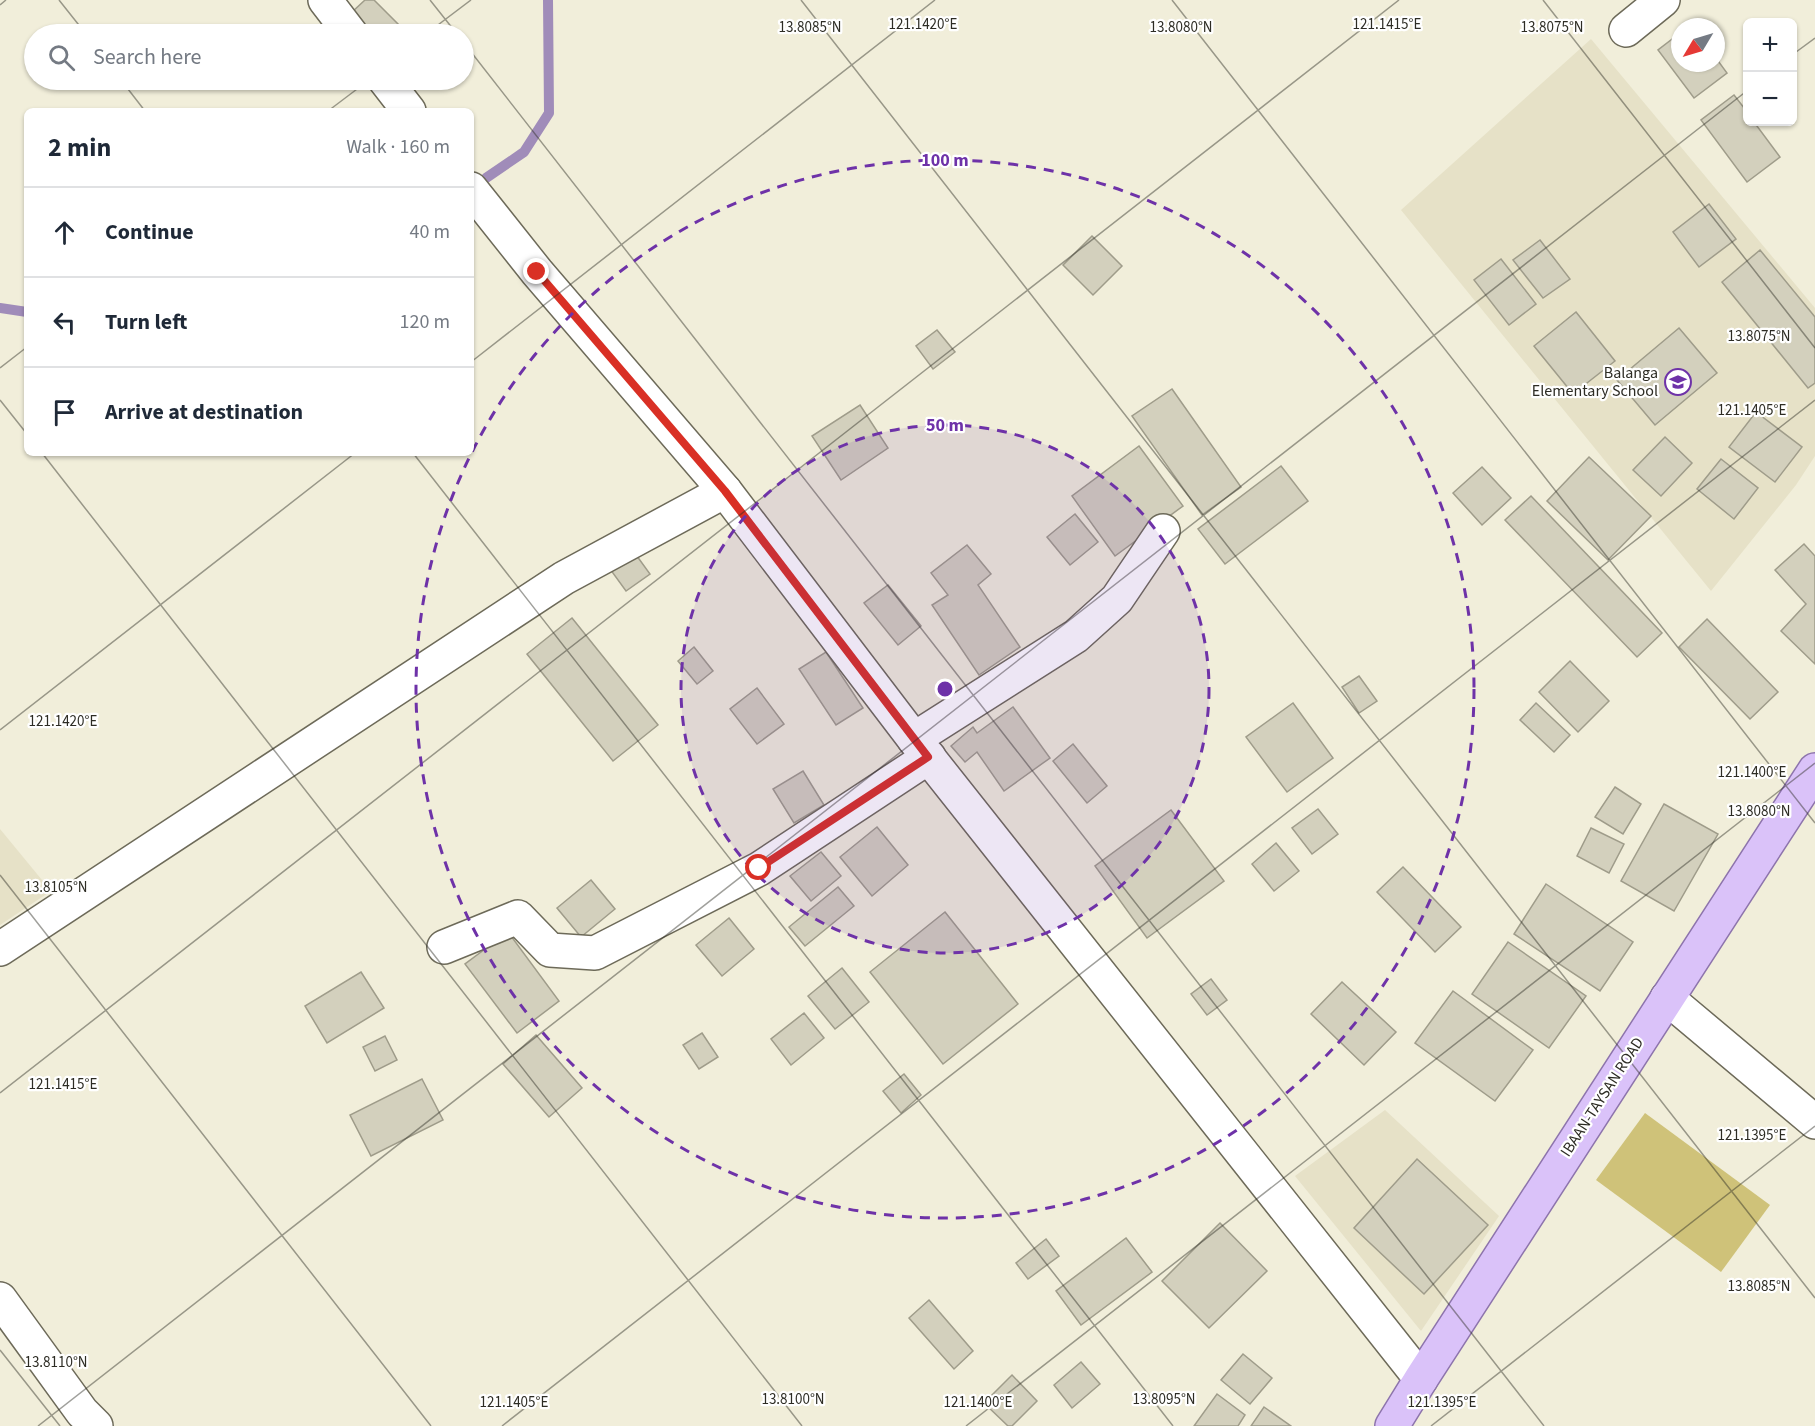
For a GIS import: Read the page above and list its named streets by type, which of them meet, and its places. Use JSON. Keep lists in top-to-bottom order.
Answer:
{
  "streets": {
    "main road": ["IBAAN-TAYSAN ROAD"]
  },
  "places": {
    "school or university": ["Balanga Elementary School"]
  },
  "north": "bottom left",
  "page": {
    "map_buttons": ["+", "−"],
    "search": "Search here",
    "heading": ["2 min", "Walk · 160 m"],
    "list": [
      ["Continue", "40 m"],
      ["Turn left", "120 m"],
      "Arrive at destination"
    ]
  },
  "coordinates": [
    "121.1420°E",
    "121.1415°E",
    "13.8085°N",
    "13.8080°N",
    "13.8075°N",
    "121.1405°E",
    "121.1400°E",
    "13.8105°N",
    "121.1395°E",
    "13.8110°N",
    "13.8100°N",
    "13.8095°N"
  ],
  "rings": ["100 m", "50 m"]
}
